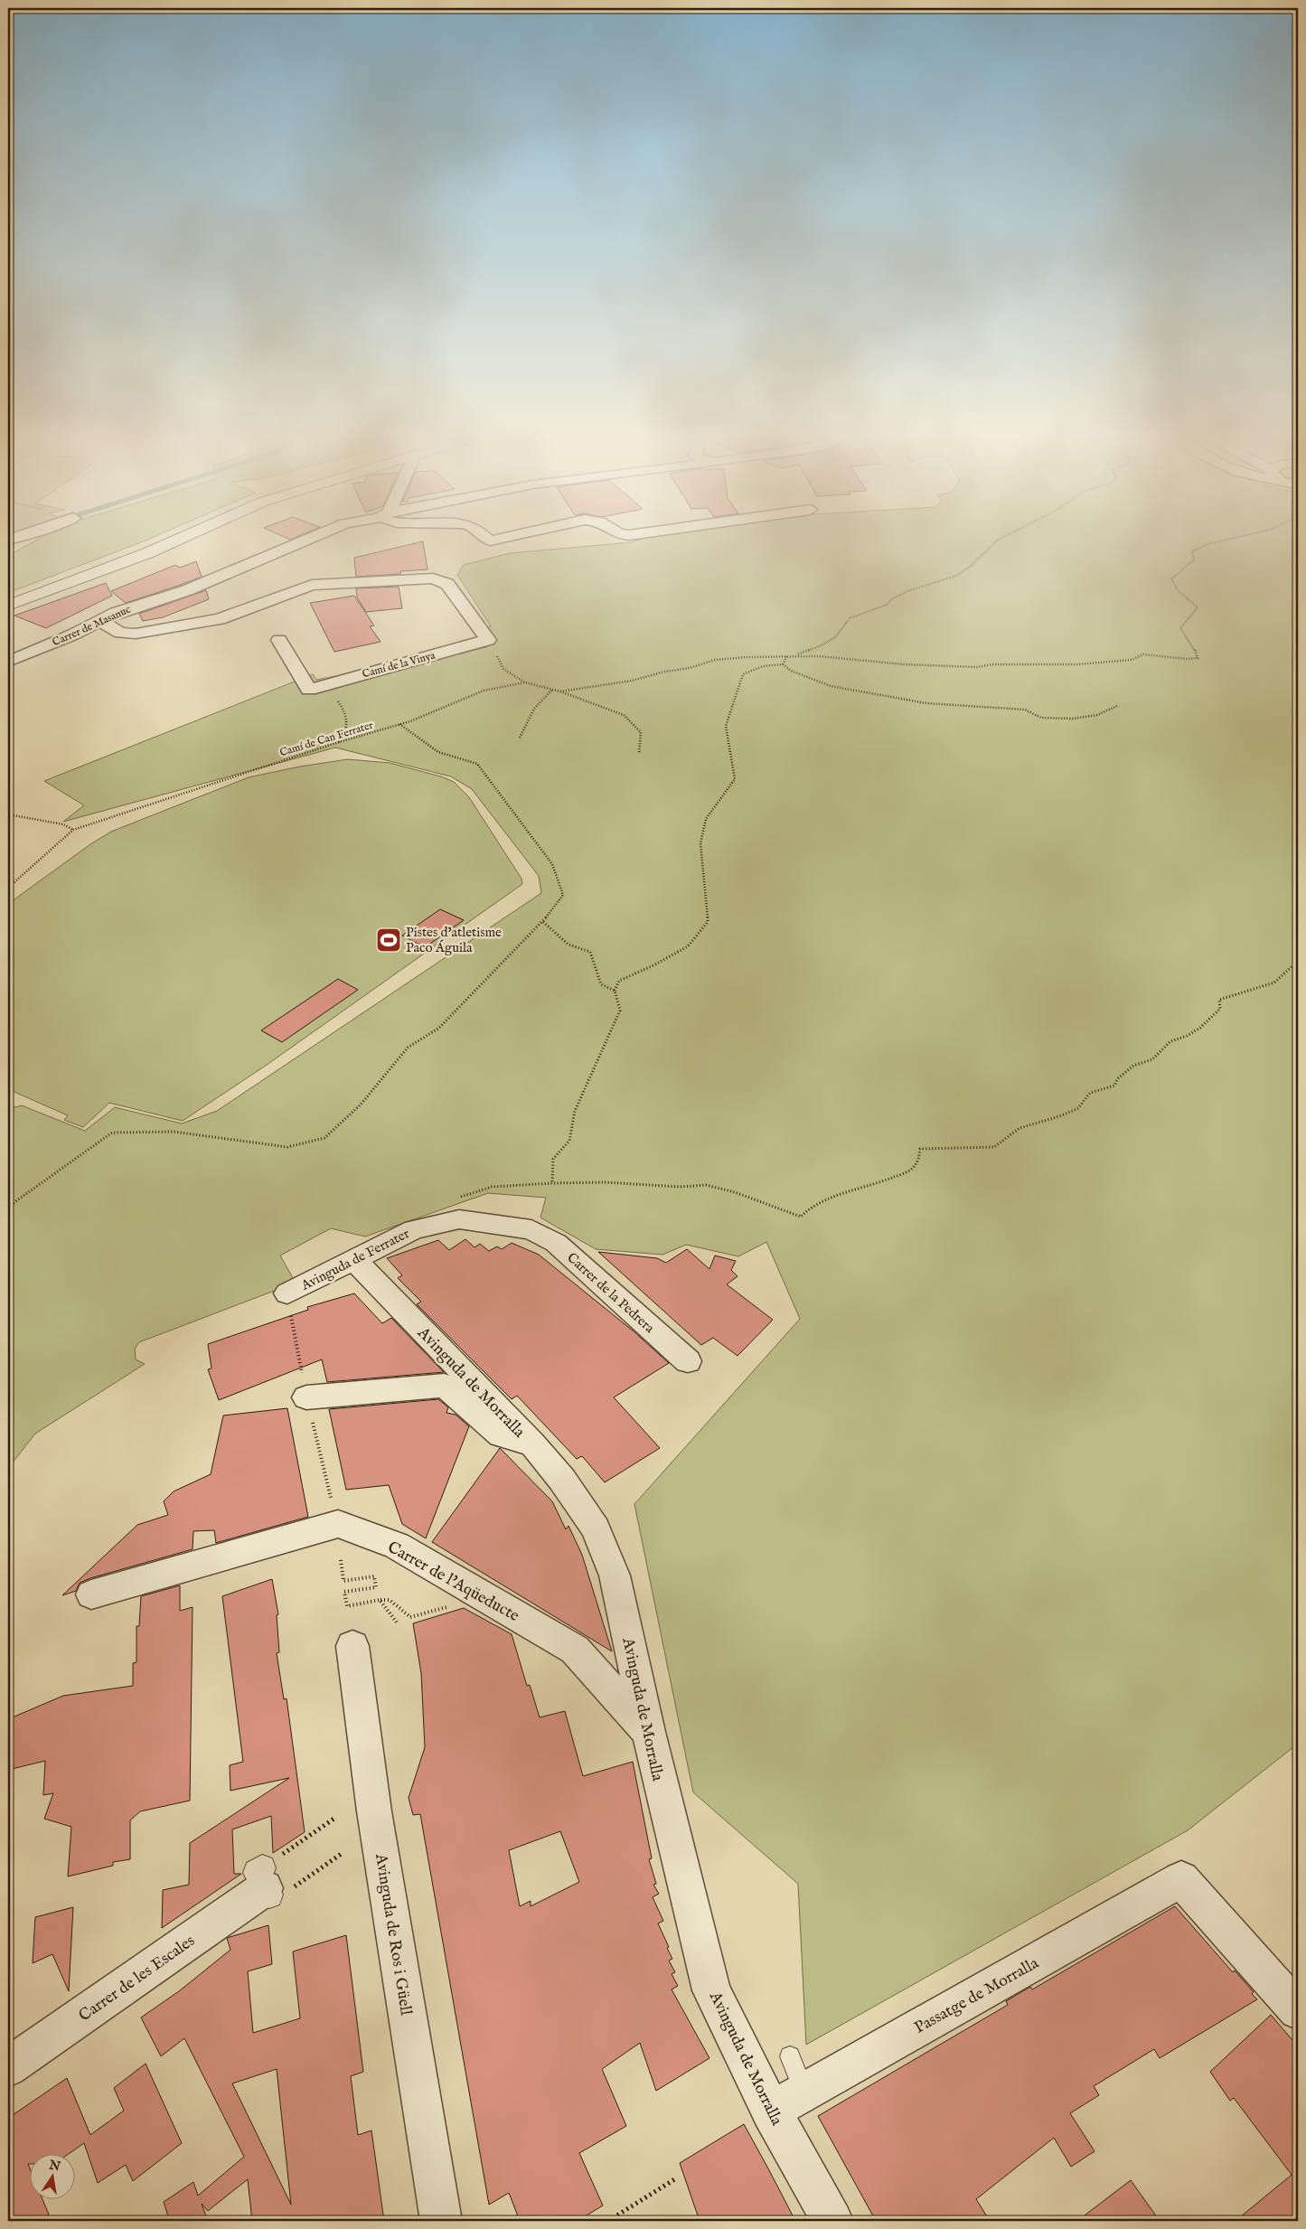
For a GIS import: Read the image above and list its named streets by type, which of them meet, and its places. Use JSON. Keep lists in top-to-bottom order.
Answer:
{
  "streets": {
    "street": [
      "Carrer de Masanuc",
      "Camí de la Vinya",
      "Avinguda de Ferrater",
      "Carrer de la Pedrera",
      "Avinguda de Morralla",
      "Carrer de l'Aqüeducte",
      "Avinguda de Ros i Güell",
      "Carrer de les Escales",
      "Passatge de Morralla"
    ],
    "path": ["Camí de Can Ferrater"]
  },
  "crossings": [
    ["Avinguda de Ferrater", "Carrer de la Pedrera"],
    ["Avinguda de Ferrater", "Avinguda de Morralla"],
    ["Avinguda de Morralla", "Carrer de l'Aqüeducte"],
    ["Avinguda de Morralla", "Passatge de Morralla"]
  ],
  "places": {
    "sports": ["Pistes d'atletisme Paco Águila"]
  },
  "north": "top"
}
